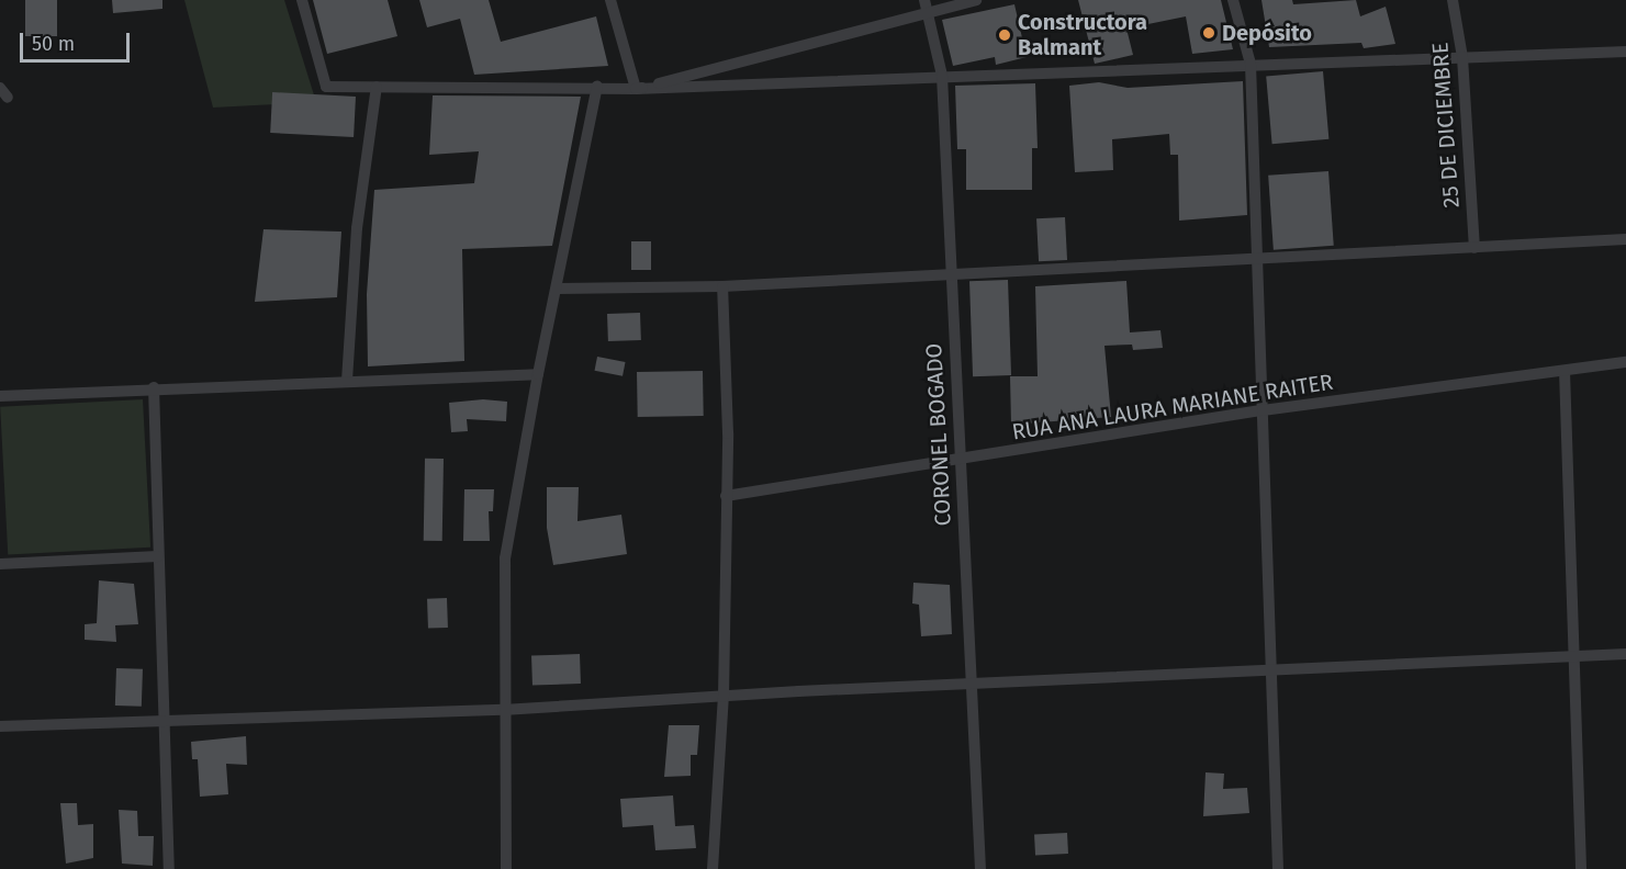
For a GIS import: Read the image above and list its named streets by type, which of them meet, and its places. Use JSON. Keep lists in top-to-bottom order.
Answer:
{
  "streets": {
    "street": ["25 DE DICIEMBRE", "RUA ANA LAURA MARIANE RAITER", "CORONEL BOGADO"]
  },
  "crossings": [
    ["RUA ANA LAURA MARIANE RAITER", "CORONEL BOGADO"]
  ],
  "places": ["Depósito", "Constructora Balmant"],
  "scale_bar": "50 m"
}
